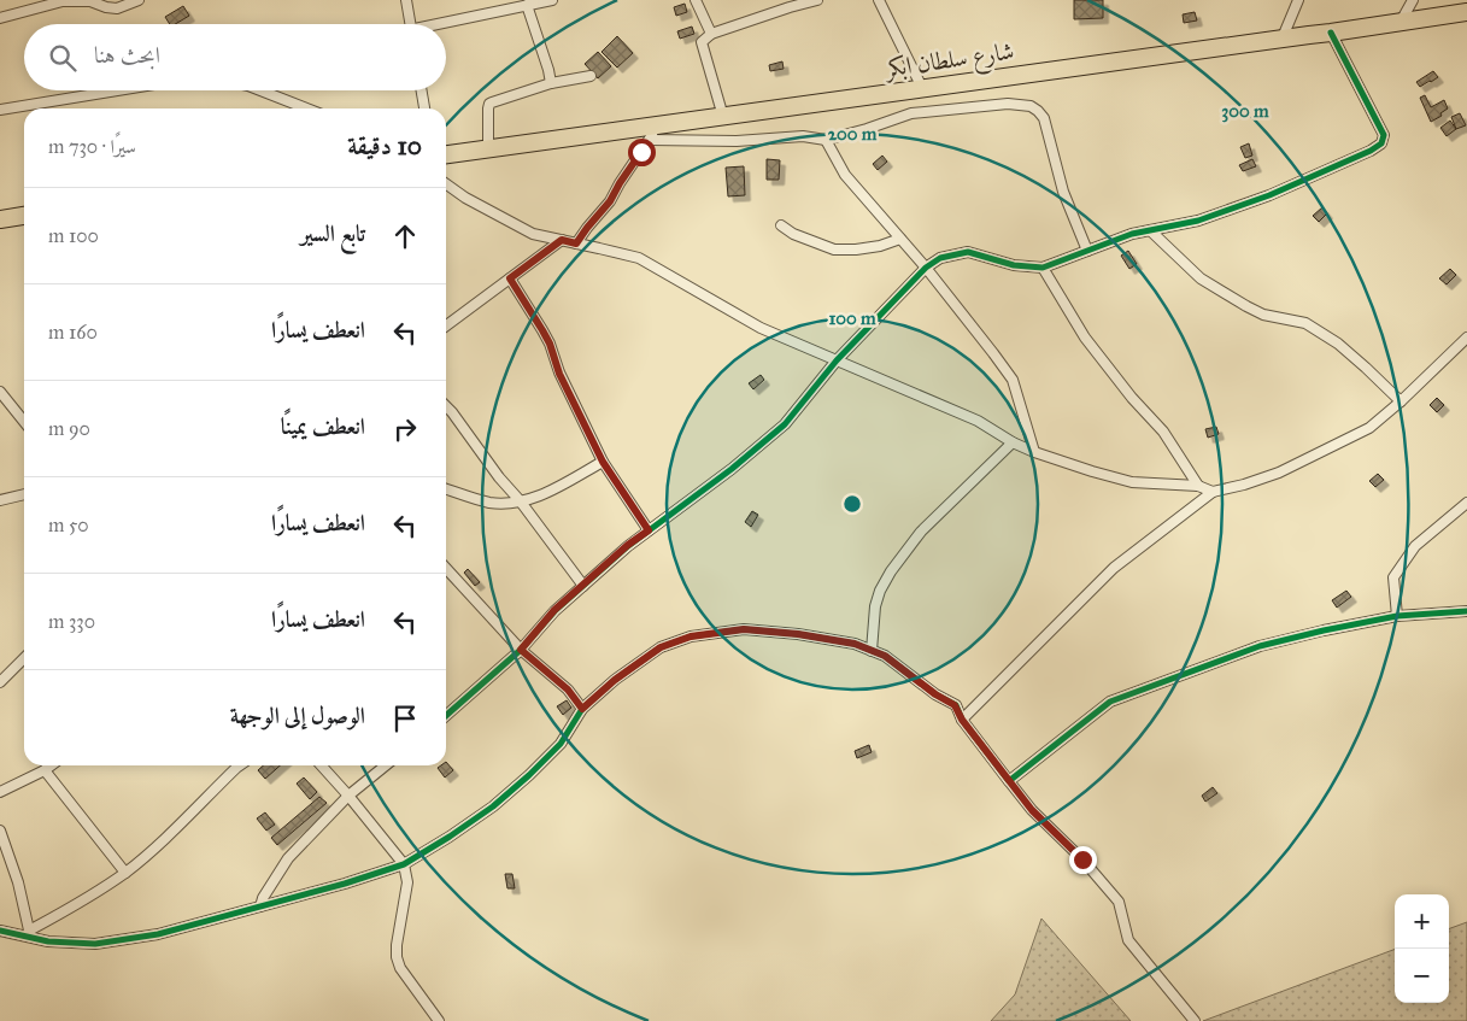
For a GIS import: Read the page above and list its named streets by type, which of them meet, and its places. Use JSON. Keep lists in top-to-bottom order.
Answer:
{
  "streets": {
    "highway": ["شارع سلطان ابكر"]
  },
  "page": {
    "search": "ابحث هنا",
    "heading": ["10 دقيقة", "سيرًا · 730 m"],
    "list": [
      ["تابع السير", "100 m"],
      ["انعطف يسارًا", "160 m"],
      ["انعطف يمينًا", "90 m"],
      ["انعطف يسارًا", "50 m"],
      ["انعطف يسارًا", "330 m"],
      "الوصول إلى الوجهة"
    ],
    "map_buttons": ["+", "−"]
  },
  "rings": ["300 m", "200 m", "100 m"]
}
